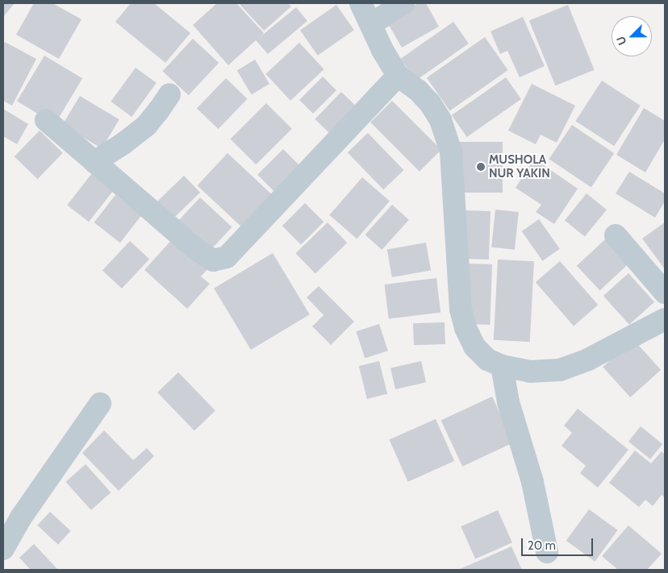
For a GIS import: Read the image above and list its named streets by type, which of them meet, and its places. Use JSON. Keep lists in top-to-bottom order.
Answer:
{
  "places": ["MUSHOLA NUR YAKIN"],
  "scale_bar": "20 m",
  "north": "bottom left"
}
